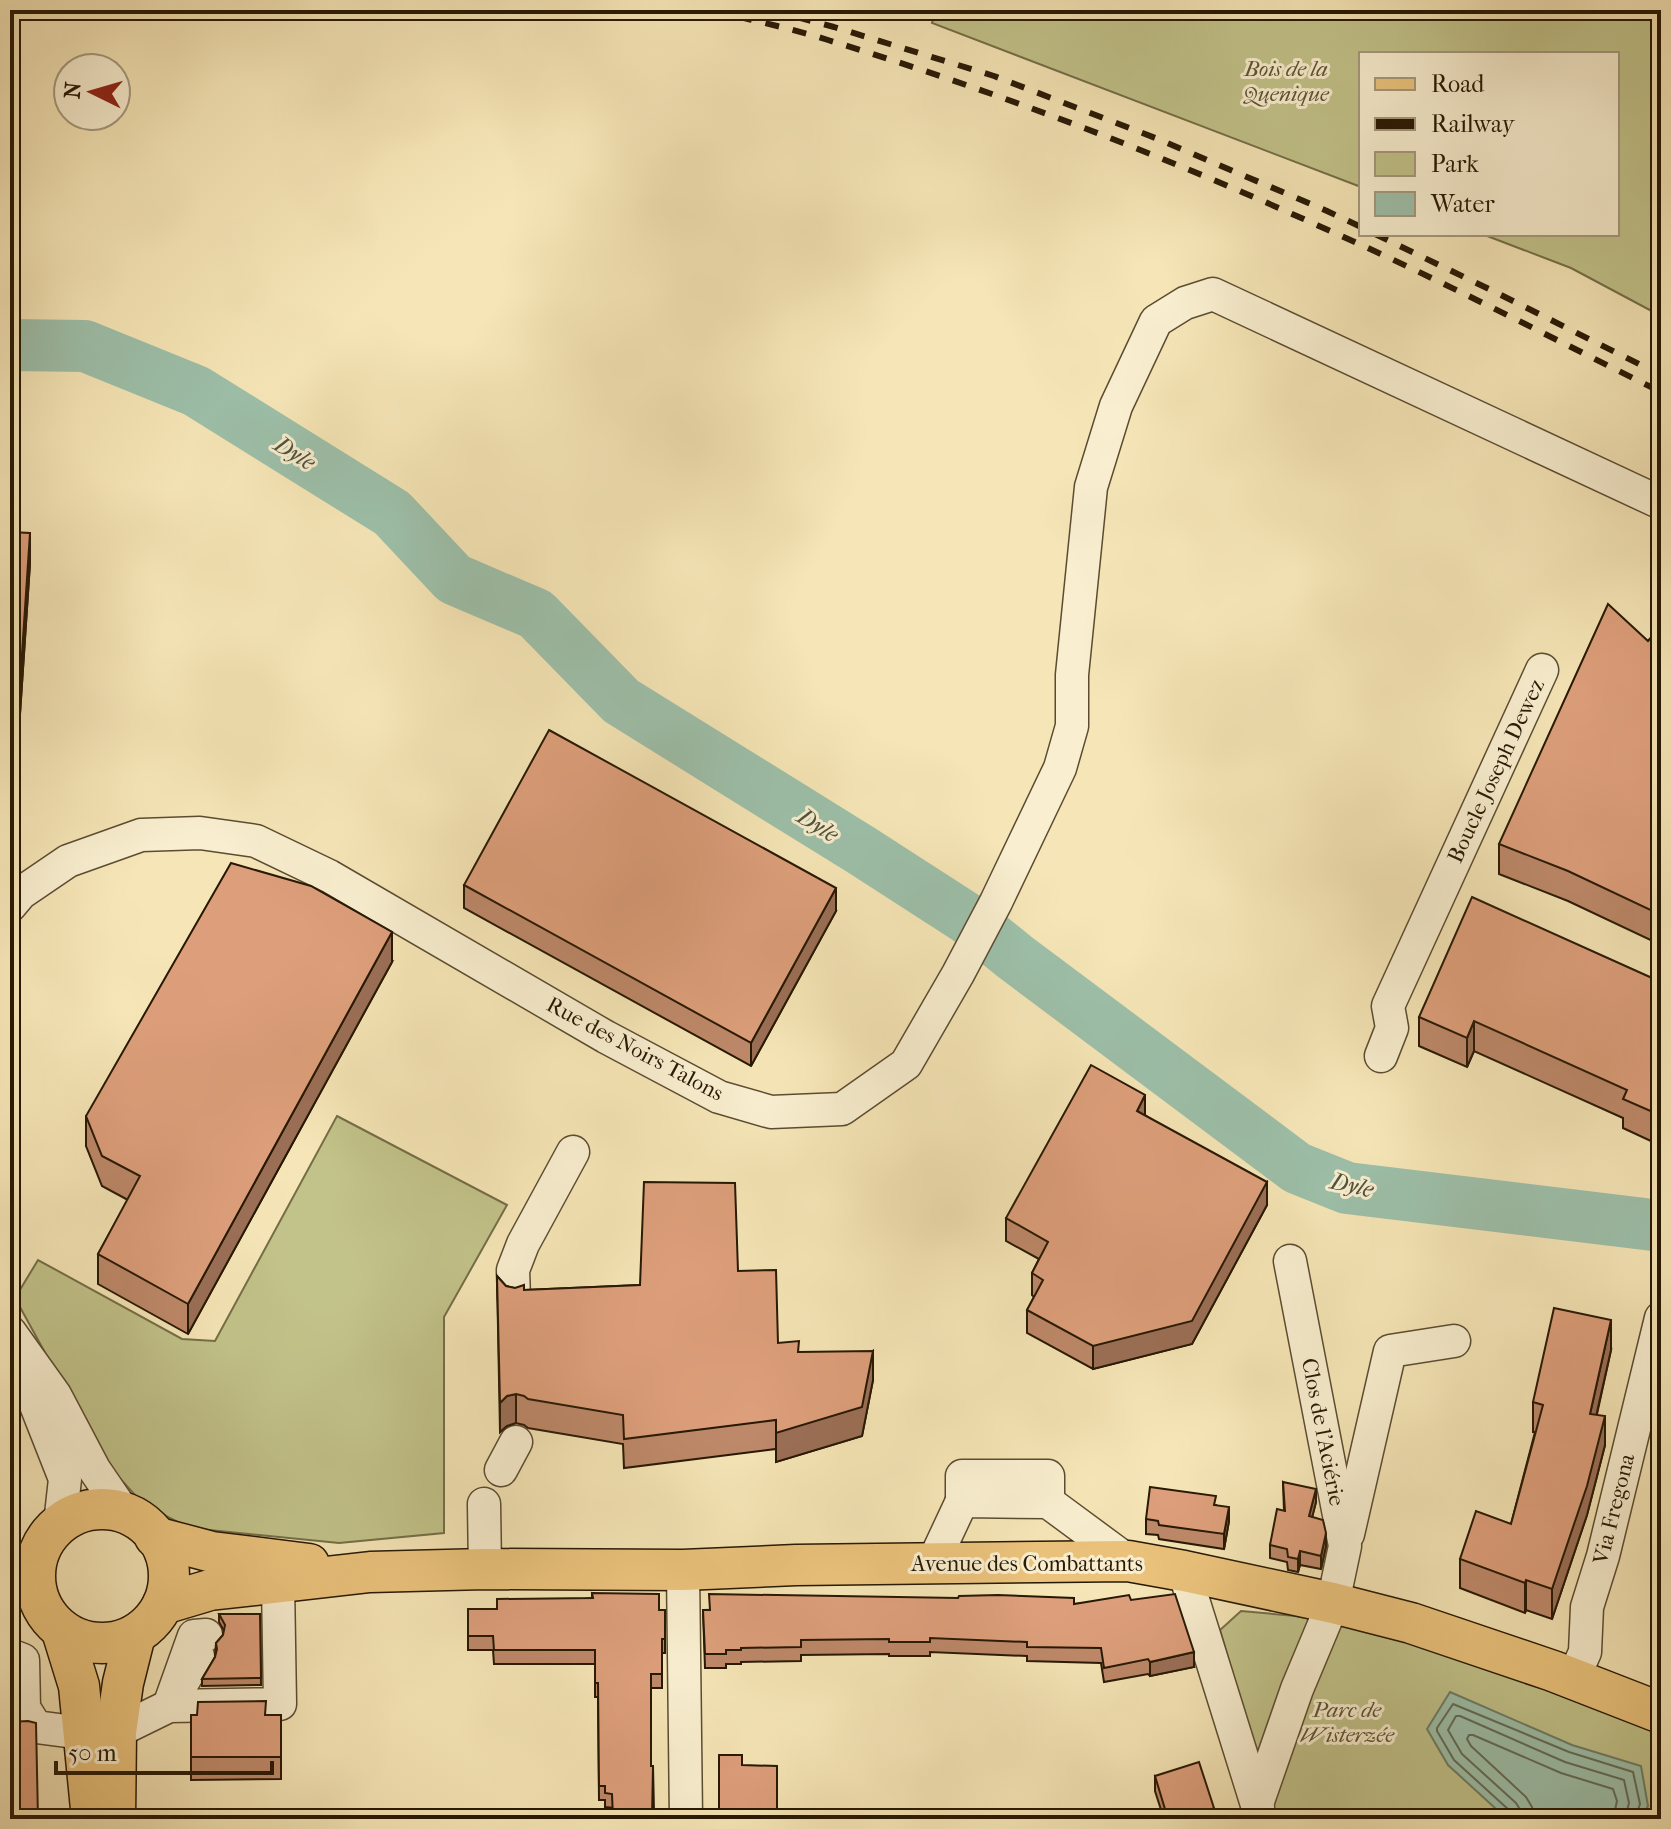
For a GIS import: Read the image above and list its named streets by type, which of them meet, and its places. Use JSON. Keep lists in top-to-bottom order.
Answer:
{
  "streets": {
    "main road": ["Avenue des Combattants"],
    "street": [
      "Boucle Joseph Dewez",
      "Rue des Noirs Talons",
      "Clos de l'Aciérie",
      "Via Fregona"
    ]
  },
  "crossings": [
    ["Clos de l'Aciérie", "Avenue des Combattants"],
    ["Via Fregona", "Avenue des Combattants"]
  ],
  "water": ["Dyle"],
  "parks": ["Bois de la Quenique", "Parc de Wisterzée"],
  "legend": [
    "Road",
    "Railway",
    "Park",
    "Water"
  ],
  "scale_bar": "50 m",
  "north": "left"
}
